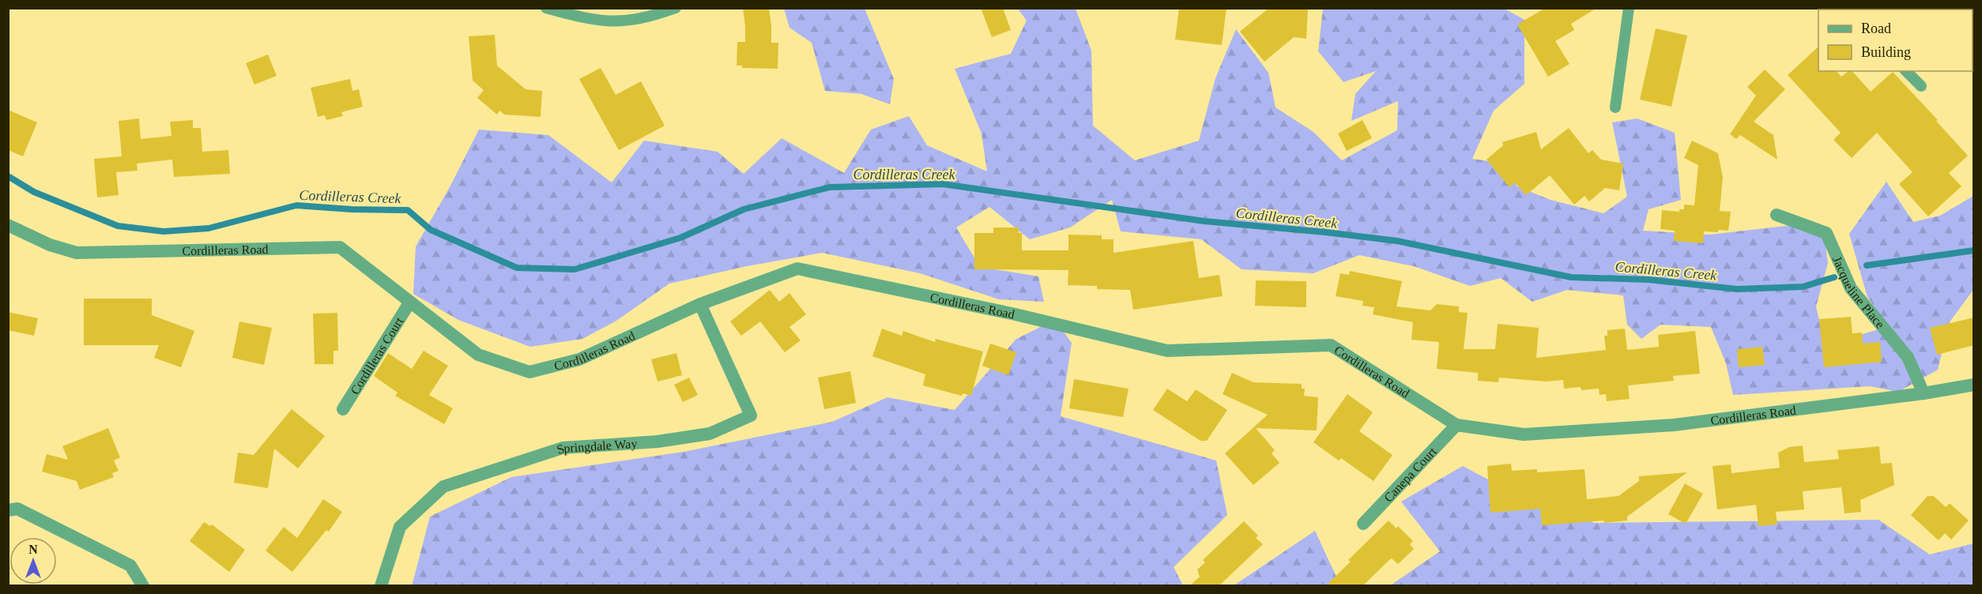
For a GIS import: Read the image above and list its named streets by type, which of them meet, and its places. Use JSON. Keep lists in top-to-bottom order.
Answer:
{
  "streets": {
    "street": [
      "Cordilleras Road",
      "Jacqueline Place",
      "Cordilleras Court",
      "Springdale Way",
      "Canepa Court"
    ]
  },
  "crossings": [
    ["Cordilleras Road", "Jacqueline Place"],
    ["Cordilleras Road", "Cordilleras Court"],
    ["Cordilleras Road", "Springdale Way"],
    ["Cordilleras Road", "Canepa Court"]
  ],
  "water": ["Cordilleras Creek"],
  "legend": ["Road", "Building"],
  "north": "top"
}
